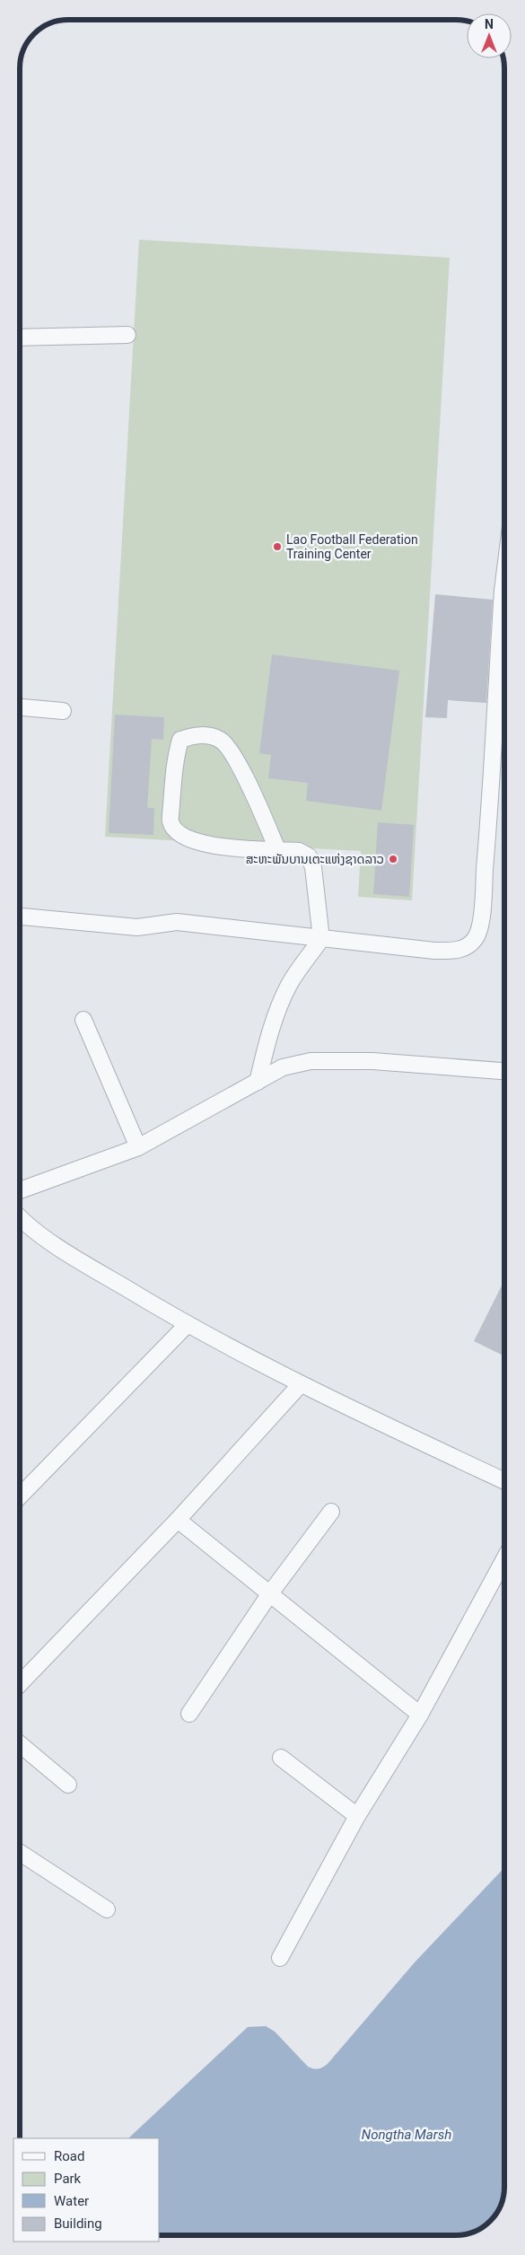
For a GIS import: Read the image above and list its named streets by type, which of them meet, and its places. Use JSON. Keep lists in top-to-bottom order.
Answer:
{
  "water": ["Nongtha Marsh"],
  "places": ["Lao Football Federation Training Center", "ສະຫະພັນບານເຕະແຫ່ງຊາດລາວ"],
  "legend": [
    "Road",
    "Park",
    "Water",
    "Building"
  ],
  "north": "top"
}
